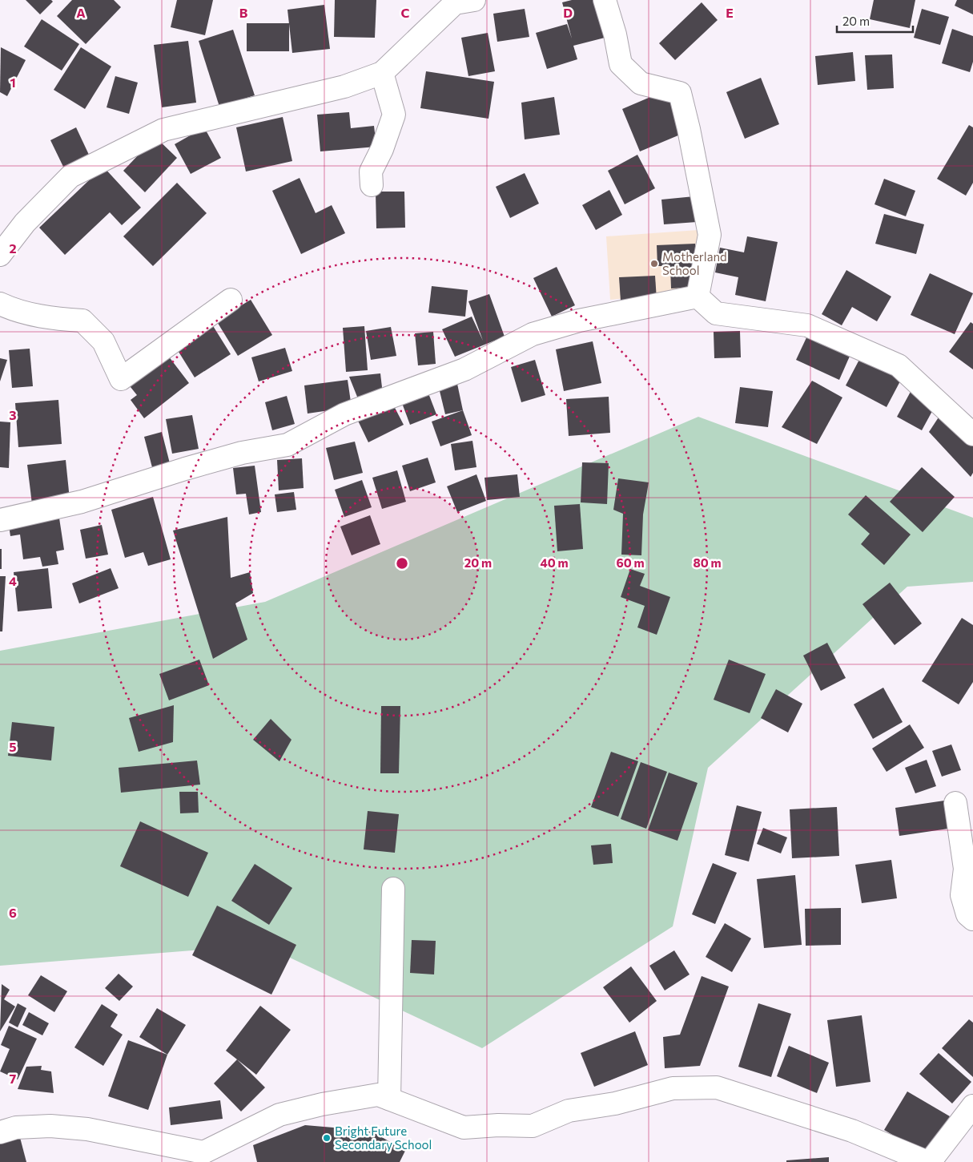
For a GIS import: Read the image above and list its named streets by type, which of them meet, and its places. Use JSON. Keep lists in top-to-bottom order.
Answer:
{
  "places": ["Motherland School", "Bright Future Secondary School"],
  "scale_bar": "20 m",
  "grid": {
    "columns": [
      "A",
      "B",
      "C",
      "D",
      "E"
    ],
    "rows": [
      "1",
      "2",
      "3",
      "4",
      "5",
      "6",
      "7"
    ]
  },
  "rings": [
    "20 m",
    "40 m",
    "60 m",
    "80 m"
  ]
}
